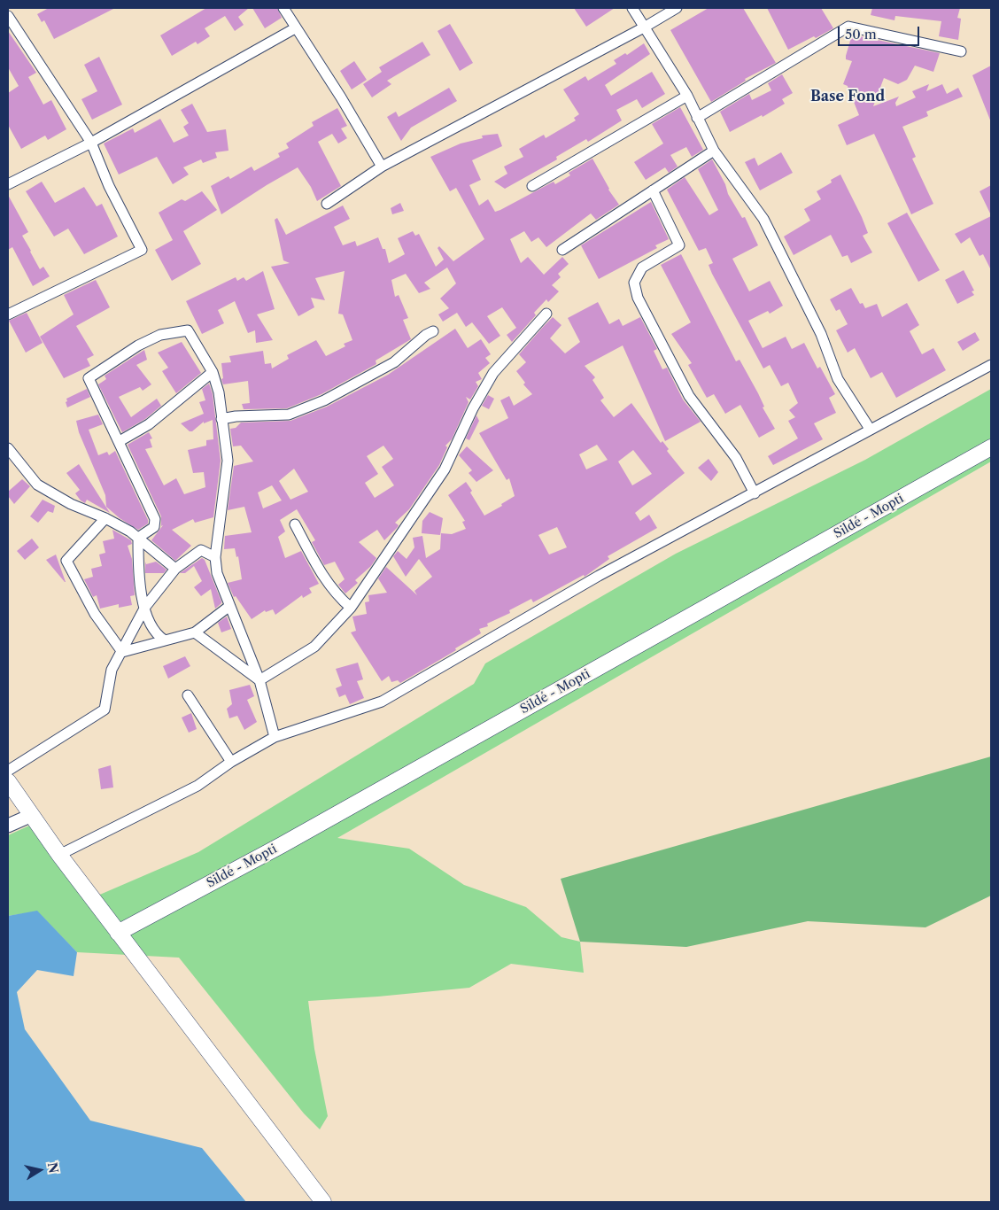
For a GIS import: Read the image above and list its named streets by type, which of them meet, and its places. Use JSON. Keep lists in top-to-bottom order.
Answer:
{
  "streets": {
    "main road": ["Sildé - Mopti"]
  },
  "districts": ["Base Fond"],
  "scale_bar": "50 m",
  "north": "right"
}
